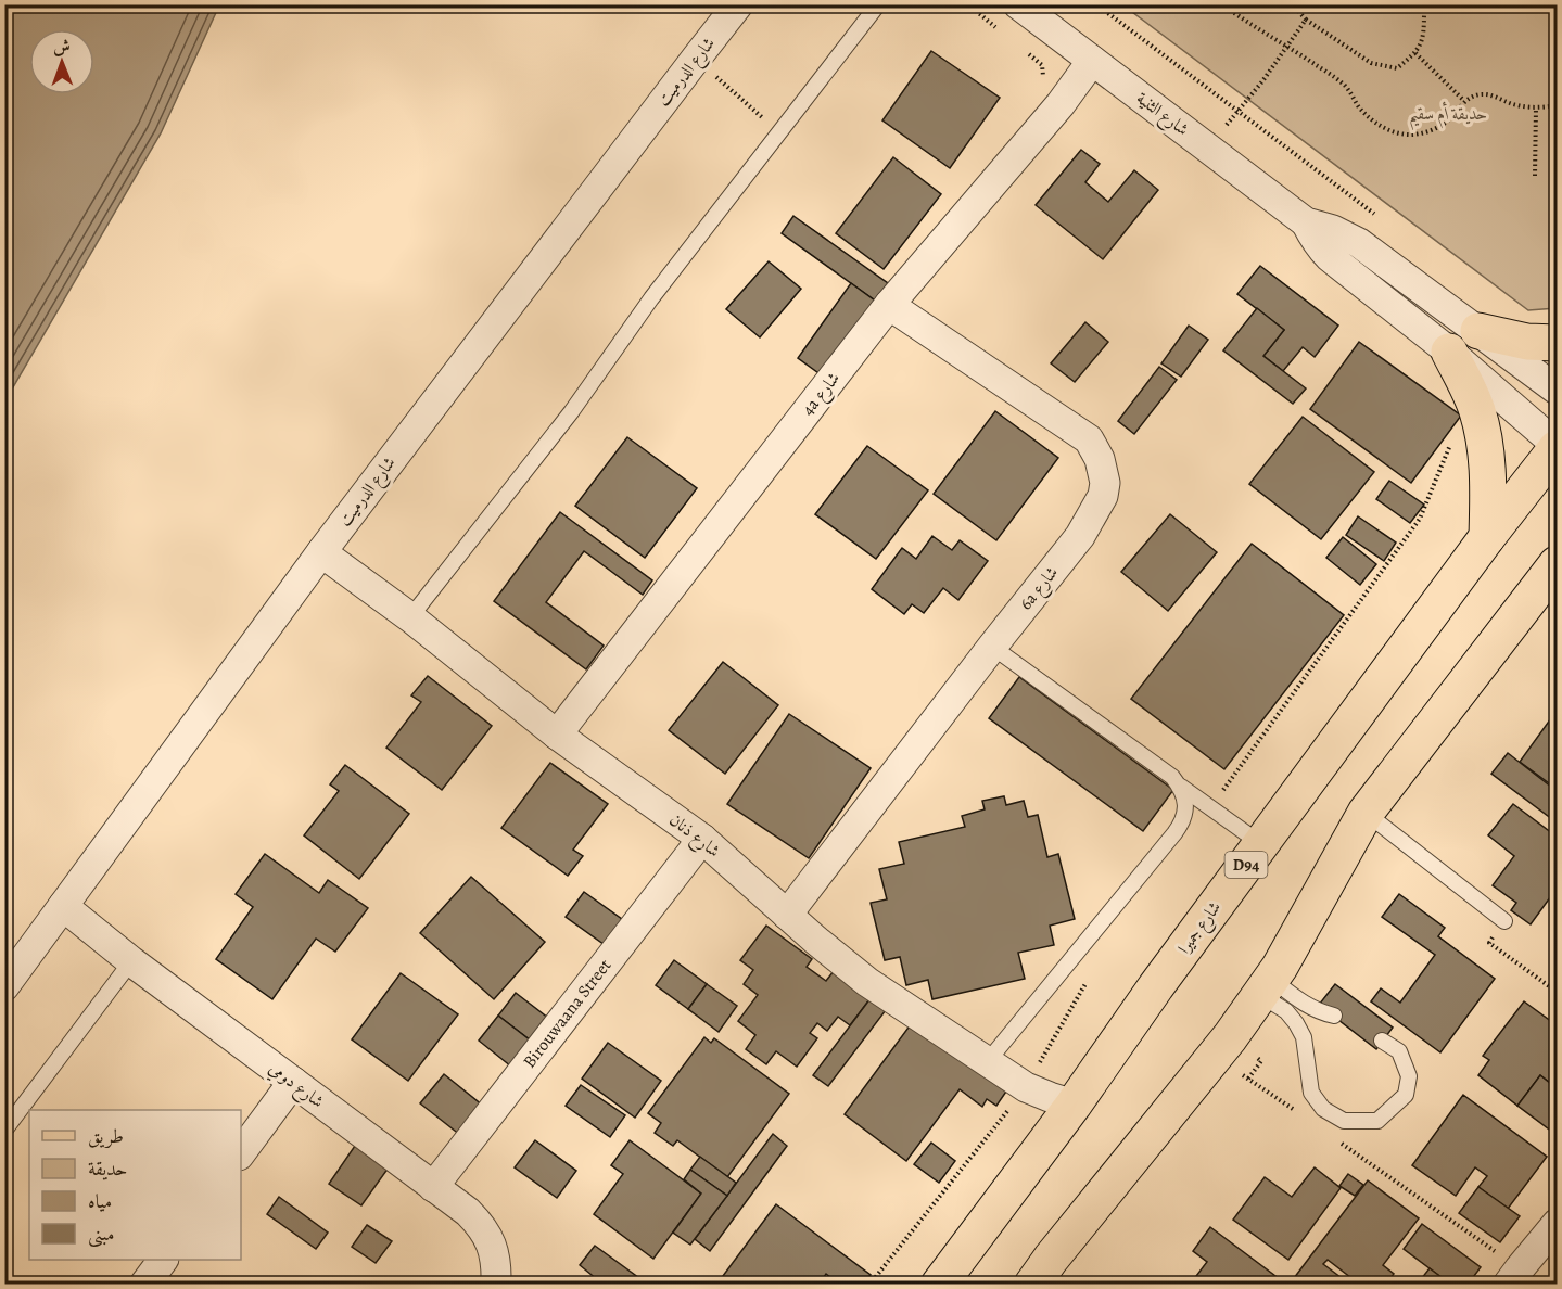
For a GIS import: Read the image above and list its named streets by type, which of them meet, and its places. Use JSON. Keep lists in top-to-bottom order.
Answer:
{
  "streets": {
    "main road": ["D94", "شارع جميرا"],
    "street": [
      "شارع الدرميت",
      "شارع الثنية",
      "4a شارع",
      "6a شارع",
      "شارع ذنان",
      "Birouwaana Street",
      "شارع دومي"
    ]
  },
  "crossings": [
    ["شارع الدرميت", "شارع ذنان"],
    ["شارع الدرميت", "شارع دومي"],
    ["شارع الثنية", "4a شارع"],
    ["شارع الثنية", "شارع جميرا"],
    ["4a شارع", "6a شارع"],
    ["4a شارع", "شارع ذنان"],
    ["6a شارع", "شارع ذنان"],
    ["شارع ذنان", "شارع جميرا"],
    ["شارع ذنان", "Birouwaana Street"],
    ["Birouwaana Street", "شارع دومي"]
  ],
  "parks": ["حديقة أم سقيم"],
  "legend": [
    "طريق",
    "حديقة",
    "مياه",
    "مبنى"
  ],
  "north": "top"
}
